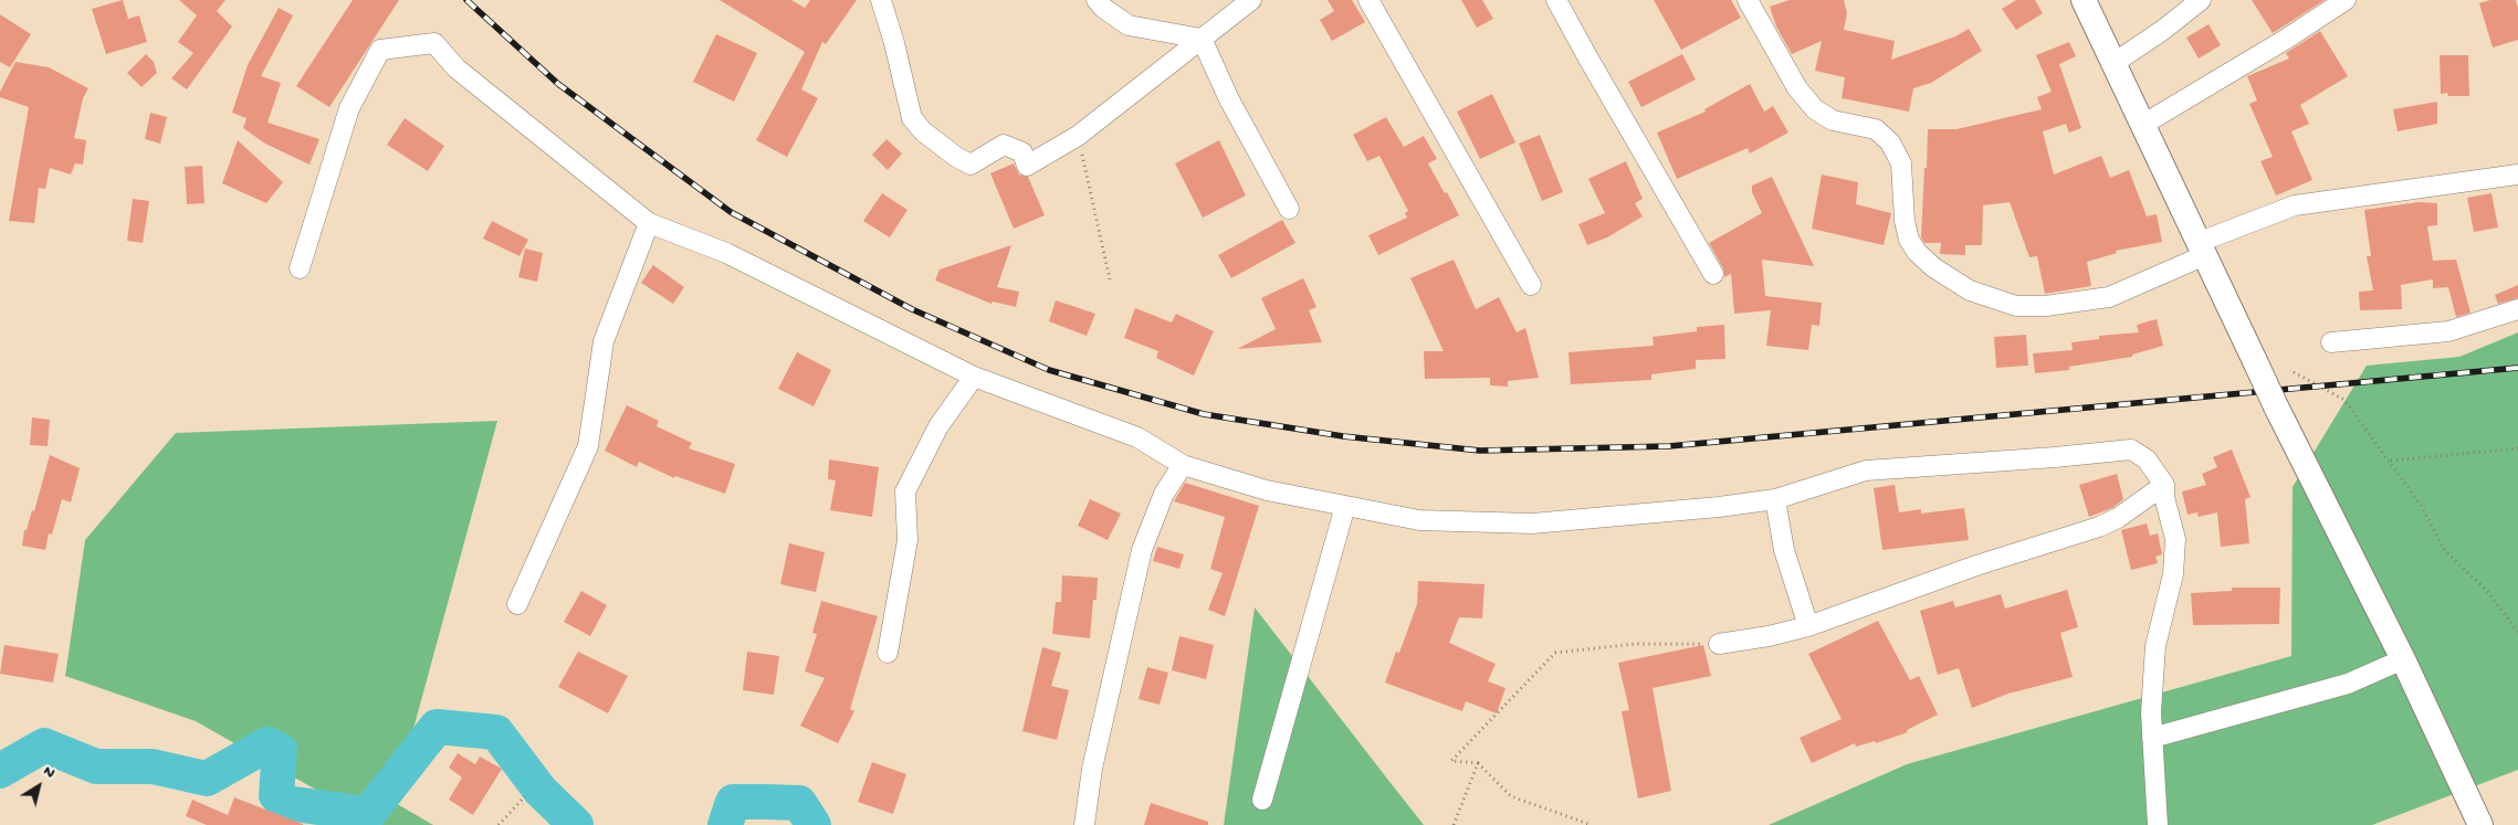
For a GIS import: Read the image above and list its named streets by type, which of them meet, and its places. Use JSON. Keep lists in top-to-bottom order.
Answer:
{
  "north": "top right"
}
